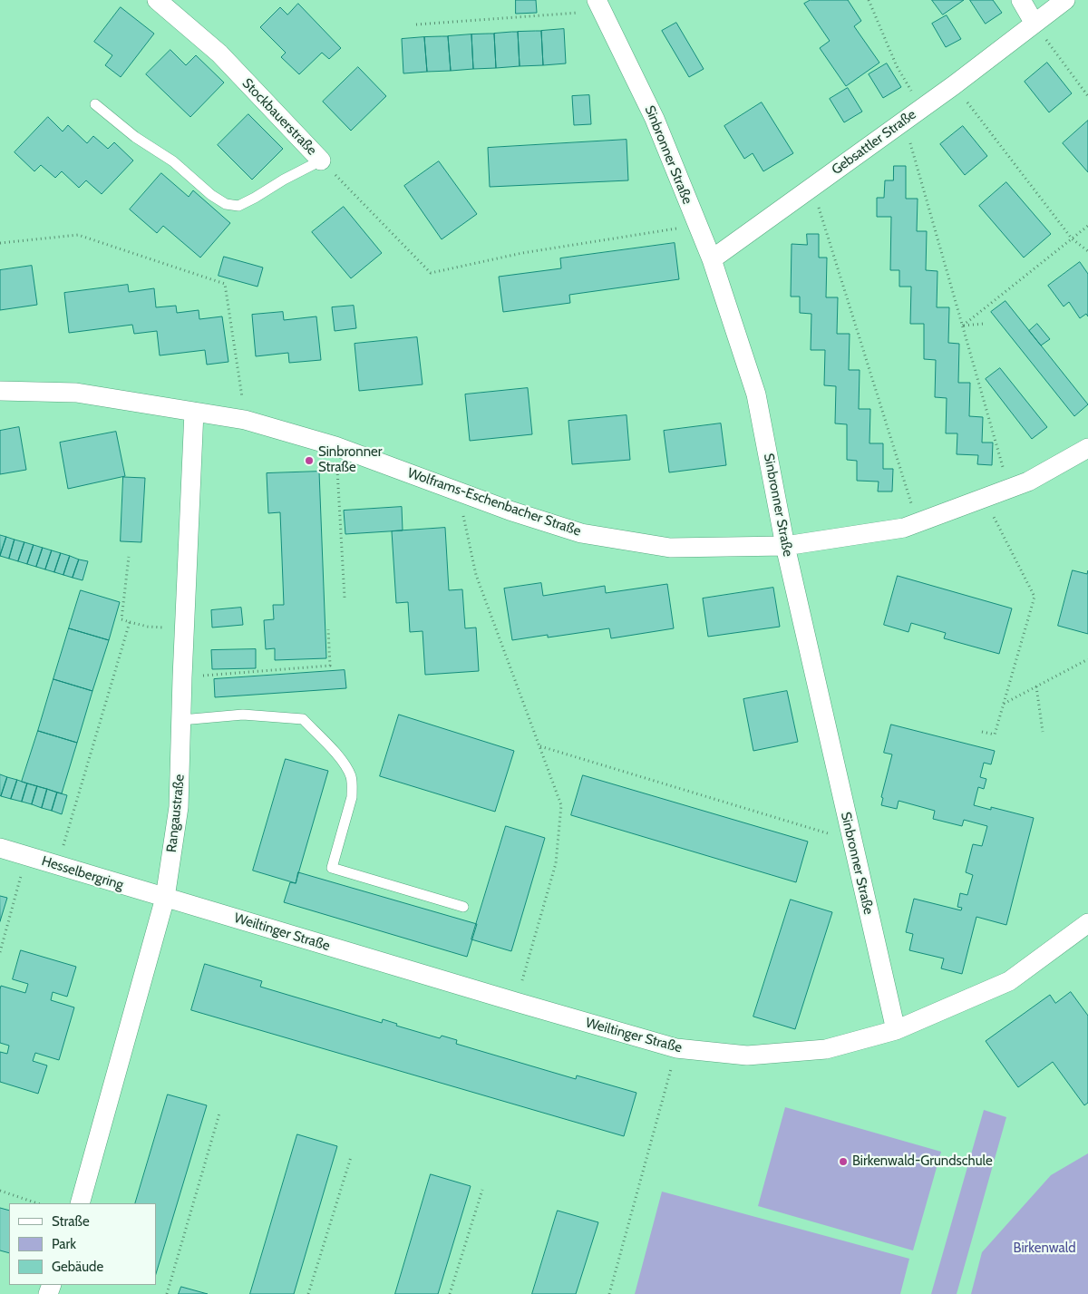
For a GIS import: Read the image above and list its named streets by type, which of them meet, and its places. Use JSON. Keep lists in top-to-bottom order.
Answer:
{
  "streets": {
    "street": [
      "Stockbauerstraße",
      "Gebsattler Straße",
      "Sinbronner Straße",
      "Wolframs-Eschenbacher Straße",
      "Rangaustraße",
      "Hesselbergring",
      "Weiltinger Straße"
    ]
  },
  "crossings": [
    ["Gebsattler Straße", "Sinbronner Straße"],
    ["Sinbronner Straße", "Wolframs-Eschenbacher Straße"],
    ["Sinbronner Straße", "Weiltinger Straße"],
    ["Wolframs-Eschenbacher Straße", "Rangaustraße"],
    ["Rangaustraße", "Hesselbergring"],
    ["Rangaustraße", "Weiltinger Straße"],
    ["Hesselbergring", "Weiltinger Straße"]
  ],
  "parks": ["Birkenwald"],
  "places": ["Sinbronner Straße", "Birkenwald-Grundschule"],
  "legend": ["Straße", "Park", "Gebäude"]
}
